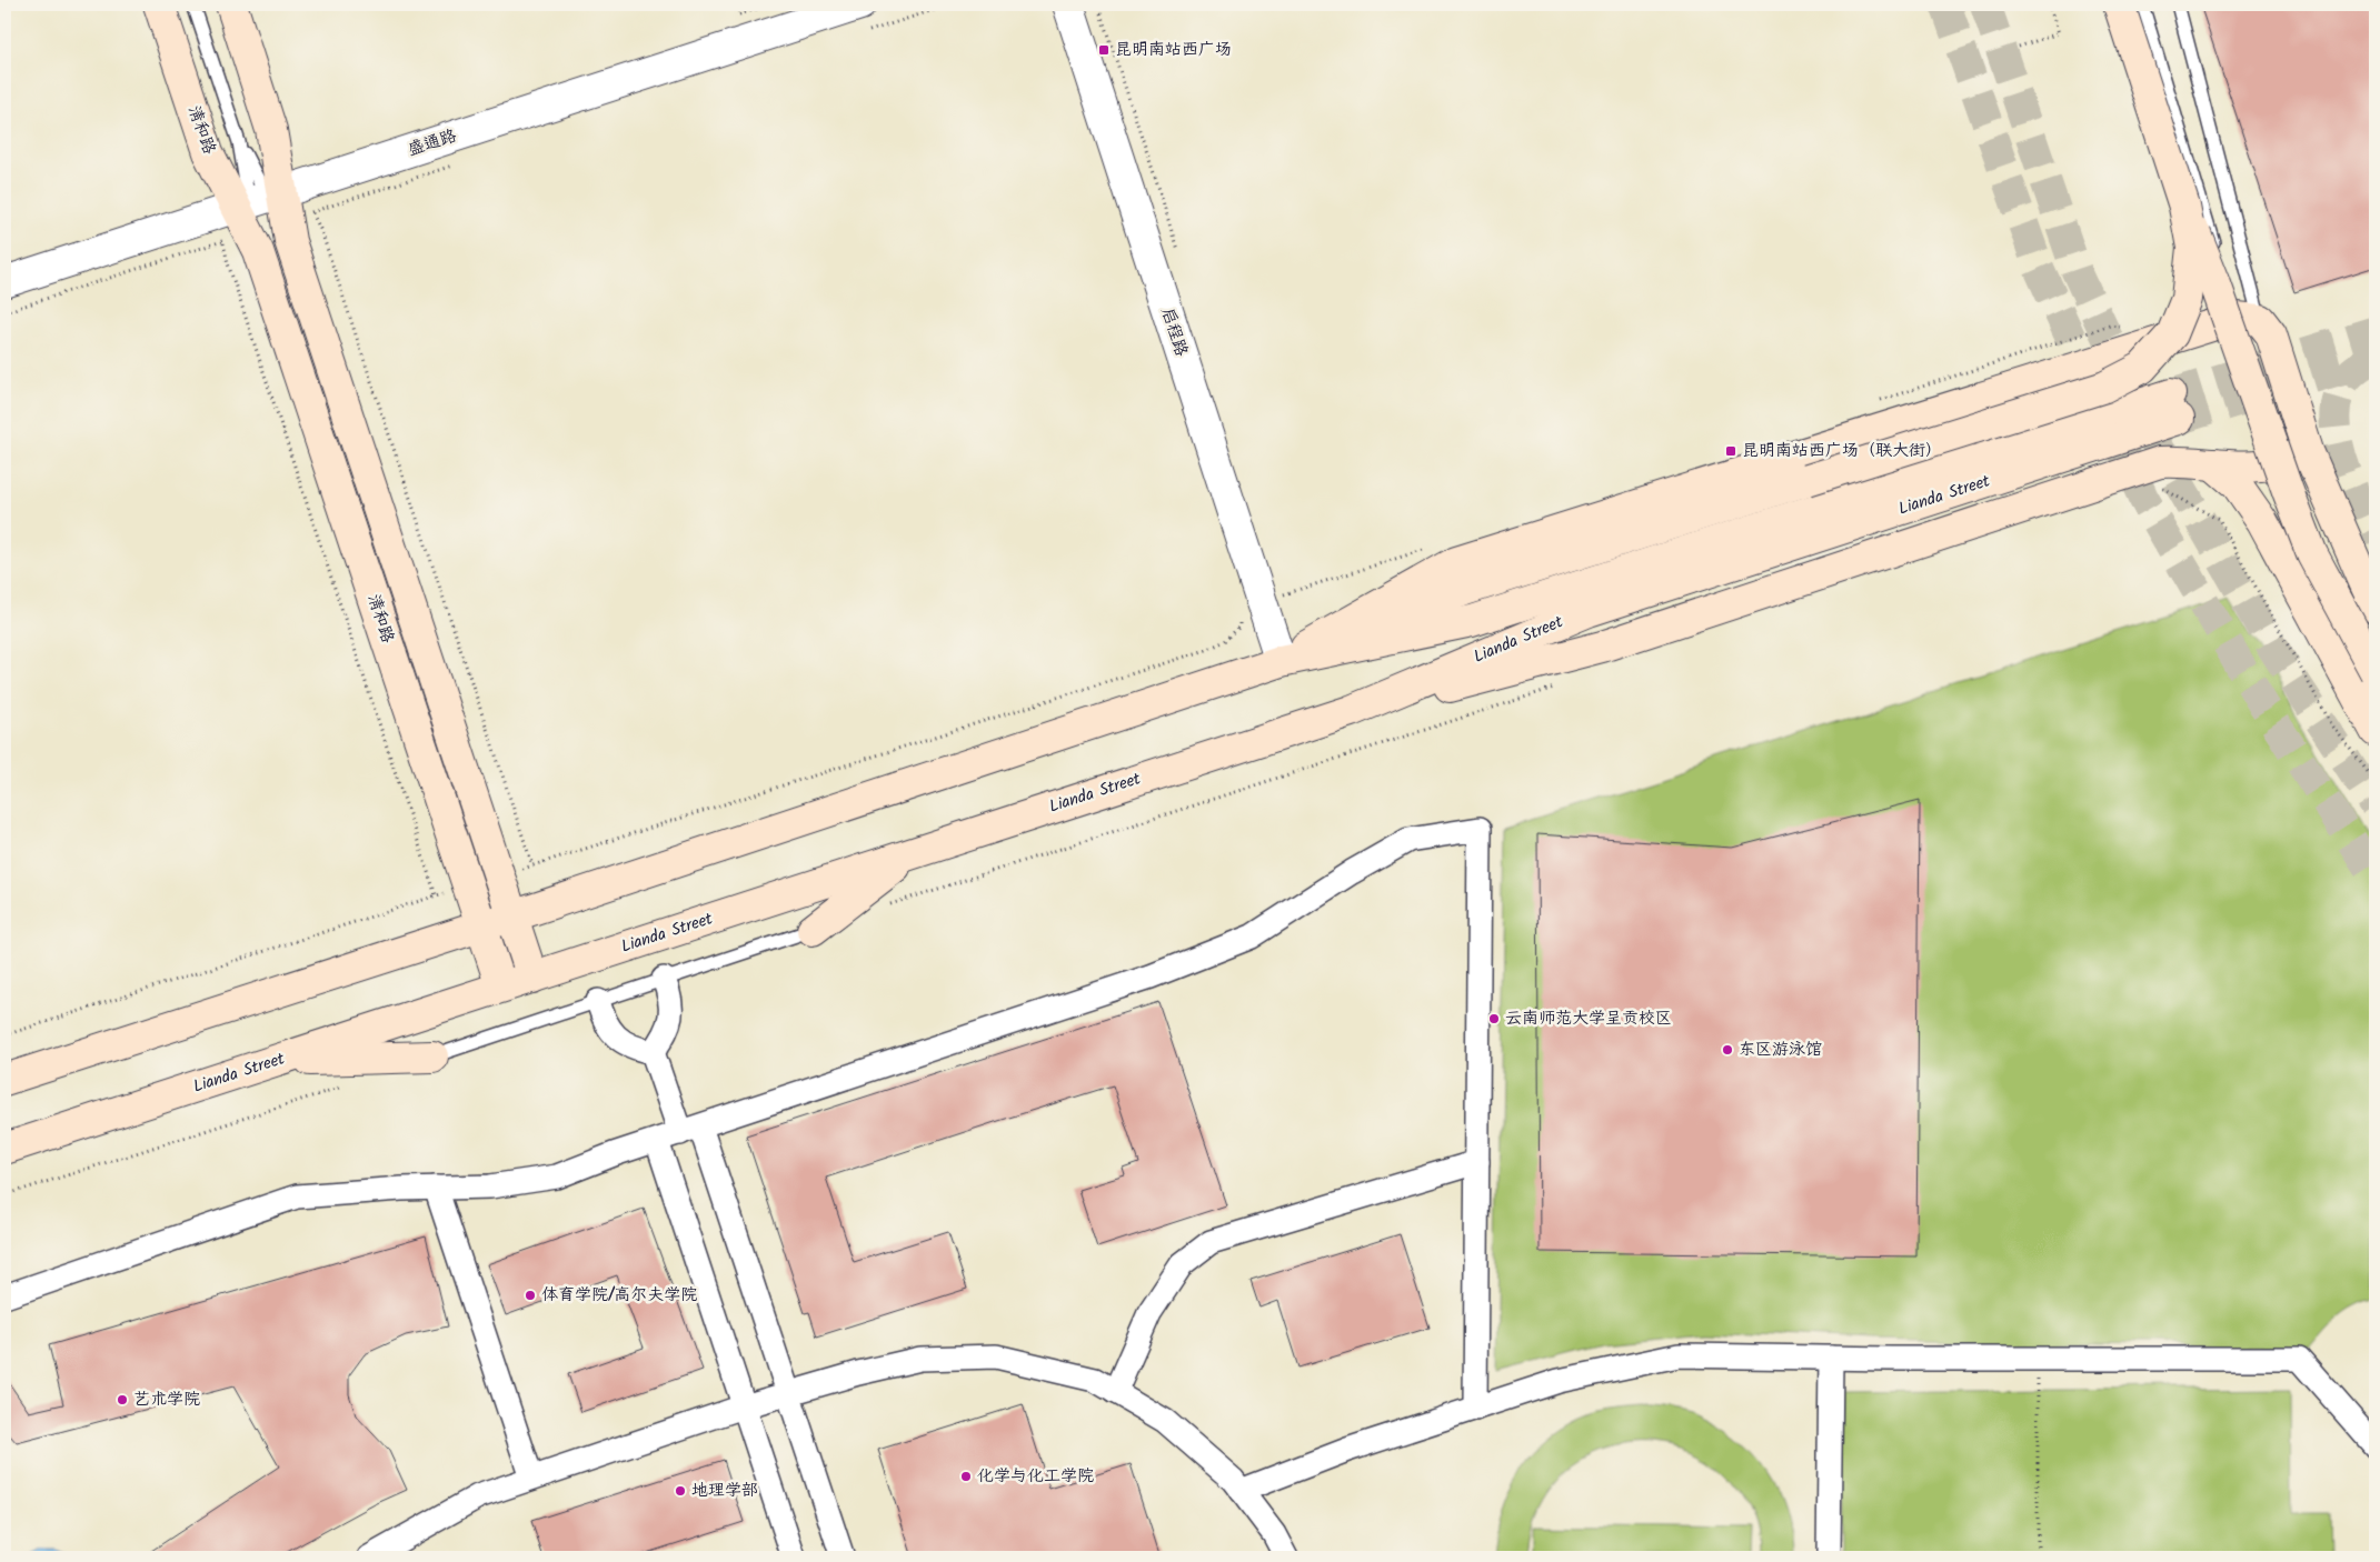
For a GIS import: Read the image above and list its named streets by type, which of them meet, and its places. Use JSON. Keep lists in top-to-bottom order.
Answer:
{
  "streets": {
    "main road": ["清和路", "Lianda Street"],
    "street": ["盛通路", "启程路"]
  },
  "crossings": [
    ["清和路", "盛通路"],
    ["清和路", "Lianda Street"],
    ["启程路", "Lianda Street"]
  ],
  "places": {
    "transit": ["昆明南站西广场", "昆明南站西广场（联大街）"],
    "other": [
      "云南师范大学呈贡校区",
      "东区游泳馆",
      "体育学院/高尔夫学院",
      "艺术学院",
      "化学与化工学院",
      "地理学部"
    ]
  }
}
